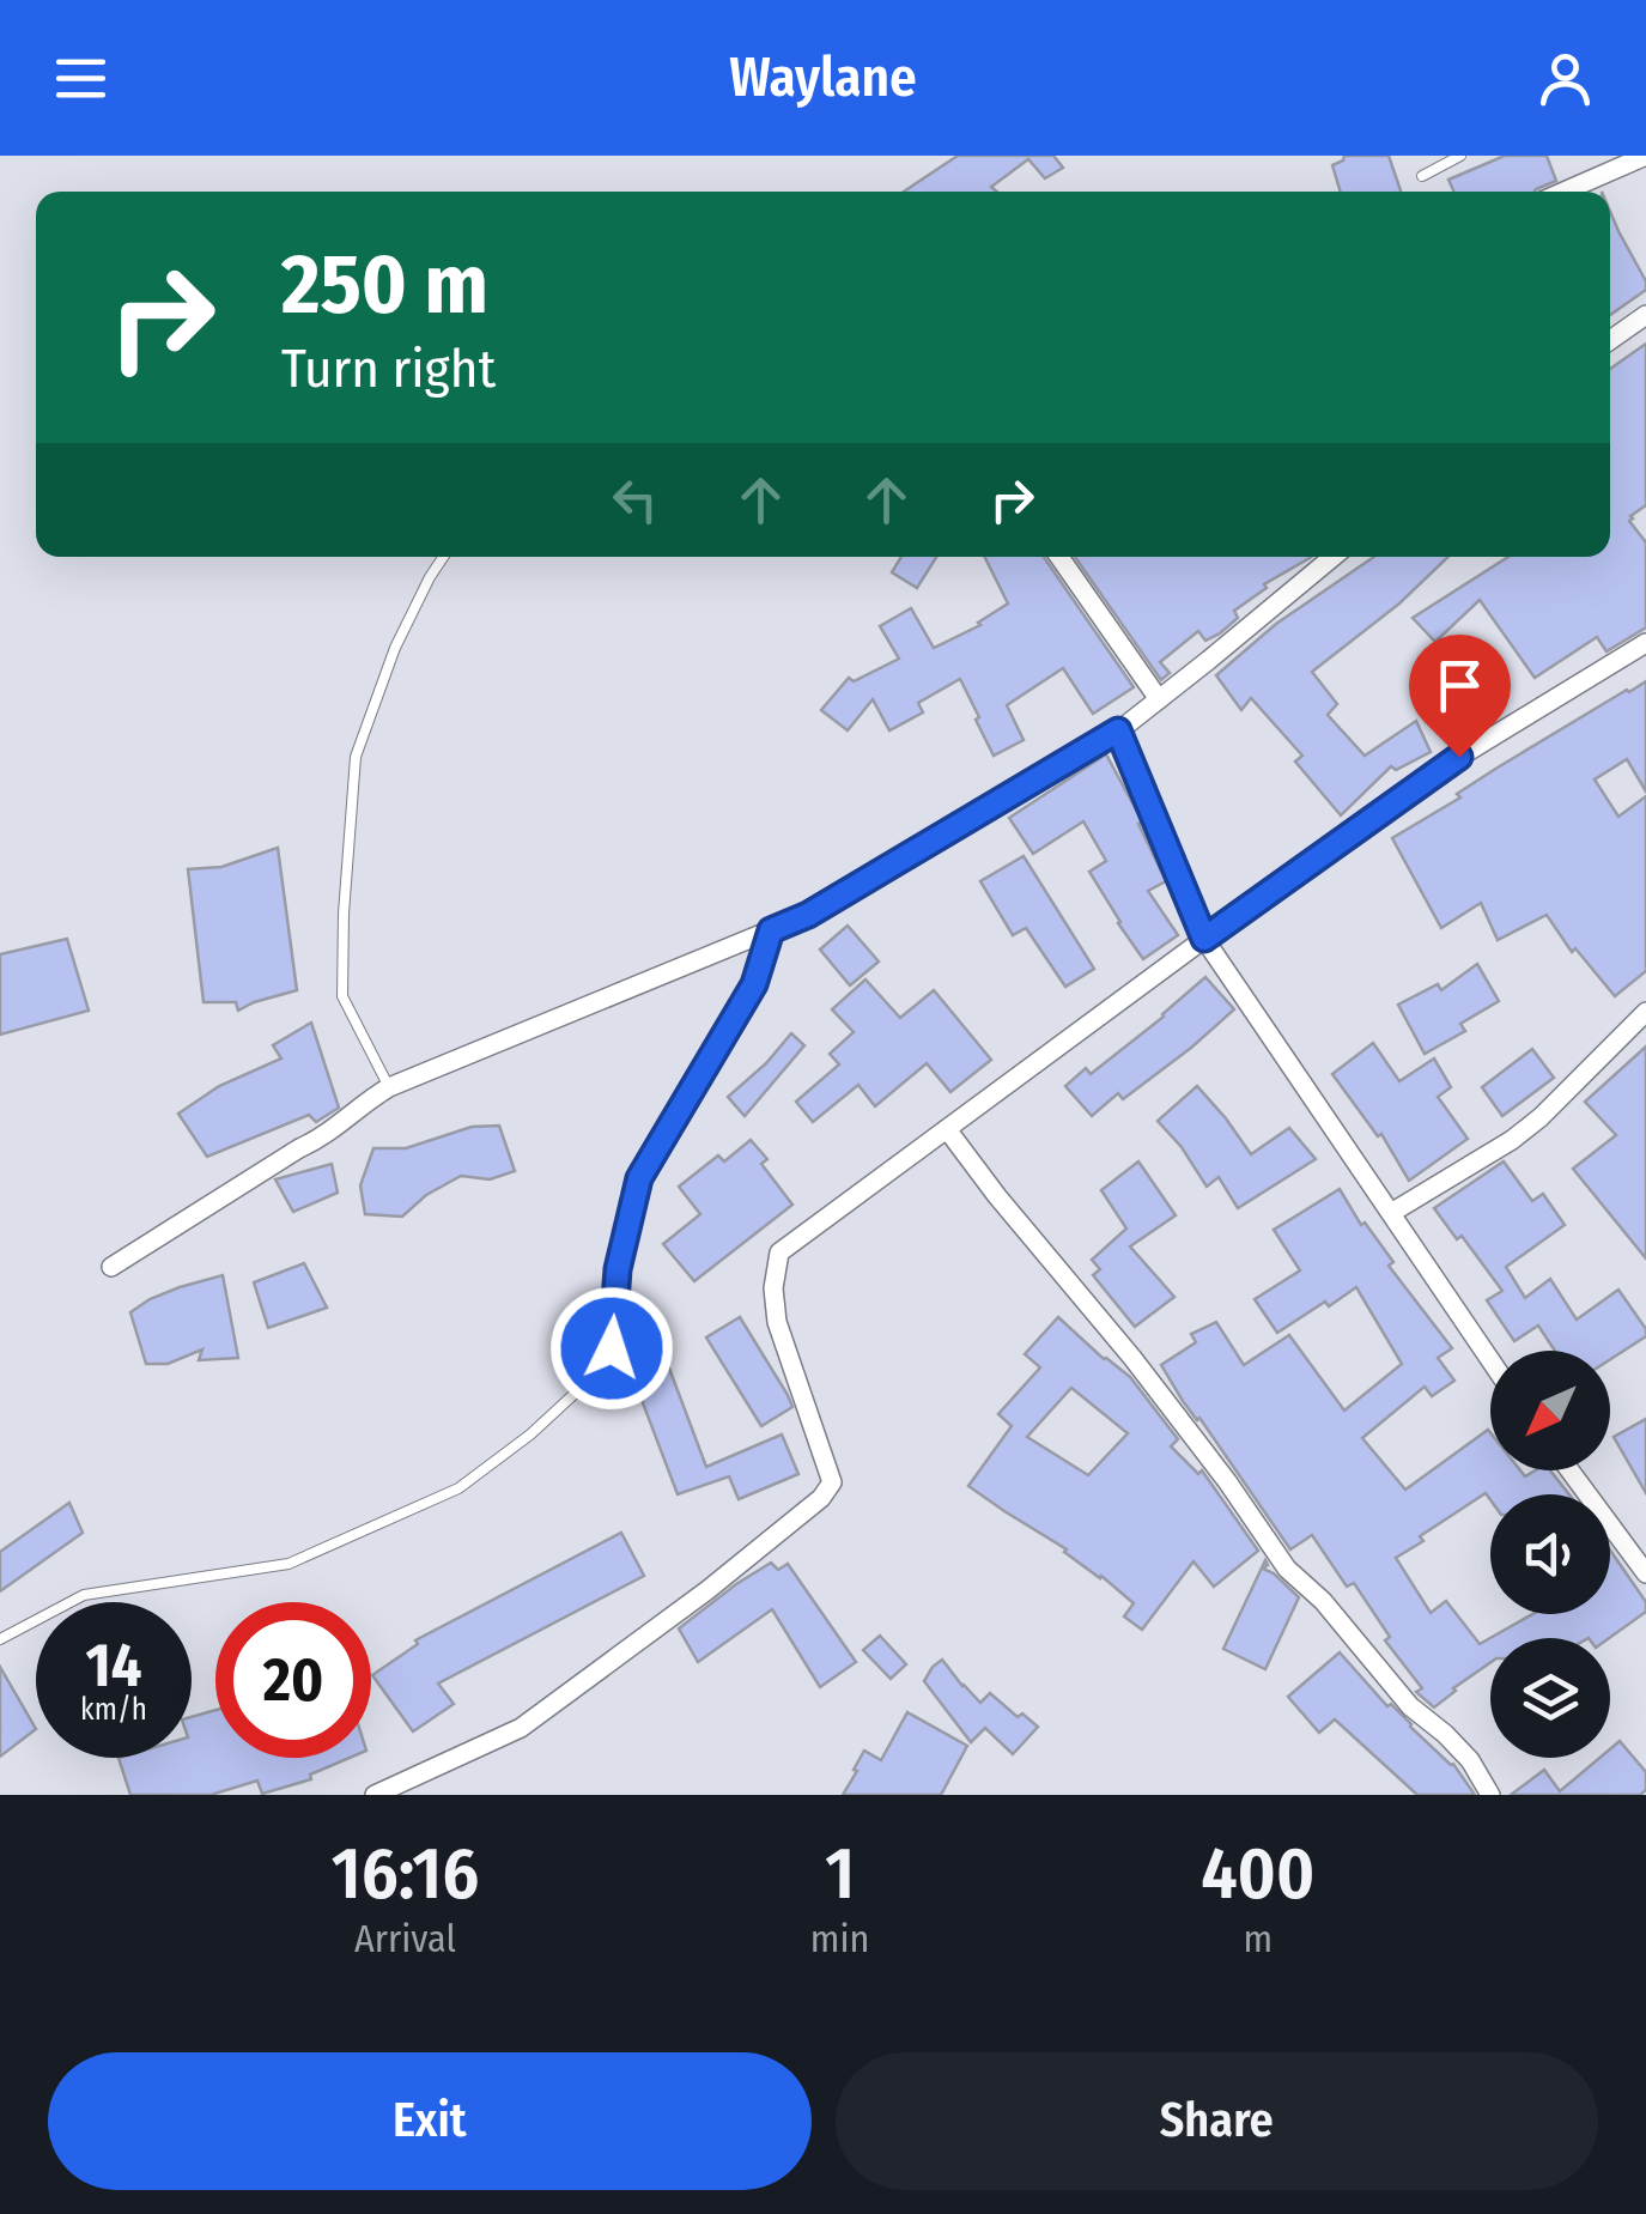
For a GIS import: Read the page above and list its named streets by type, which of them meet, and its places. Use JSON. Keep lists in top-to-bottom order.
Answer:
{
  "north": "bottom left",
  "page": {
    "header": "Waylane",
    "turn": ["250 m", "Turn right"],
    "speed": "14 km/h",
    "limit": "20",
    "eta": [
      "16:16",
      "Arrival",
      "1",
      "min",
      "400",
      "m"
    ],
    "buttons": ["Exit", "Share"]
  }
}
